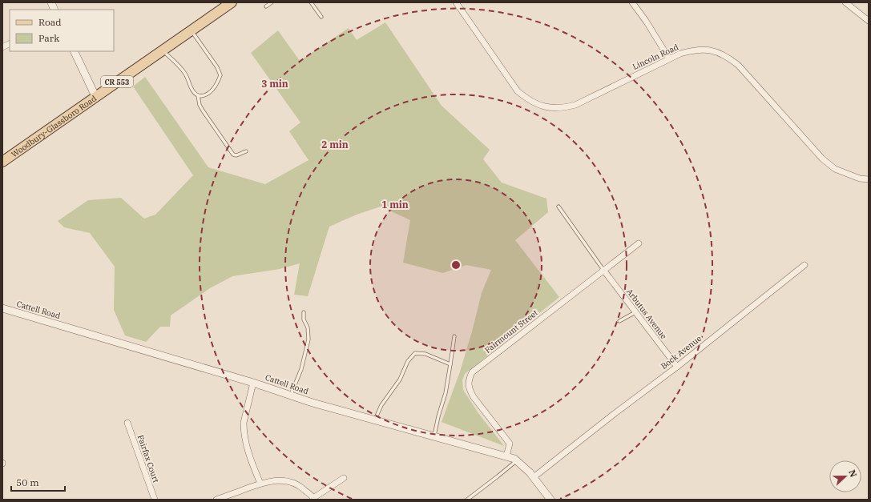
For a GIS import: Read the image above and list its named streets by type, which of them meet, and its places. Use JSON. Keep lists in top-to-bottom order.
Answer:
{
  "streets": {
    "main road": ["CR 553", "Woodbury-Glassboro Road"],
    "street": [
      "Lincoln Road",
      "Cattell Road",
      "Arbutus Avenue",
      "Fairmount Street",
      "Bock Avenue",
      "Fairfax Court"
    ]
  },
  "crossings": [
    ["Cattell Road", "Fairmount Street"],
    ["Cattell Road", "Bock Avenue"],
    ["Arbutus Avenue", "Fairmount Street"],
    ["Arbutus Avenue", "Bock Avenue"]
  ],
  "legend": ["Road", "Park"],
  "scale_bar": "50 m",
  "north": "right",
  "rings": ["3 min", "2 min", "1 min"]
}
